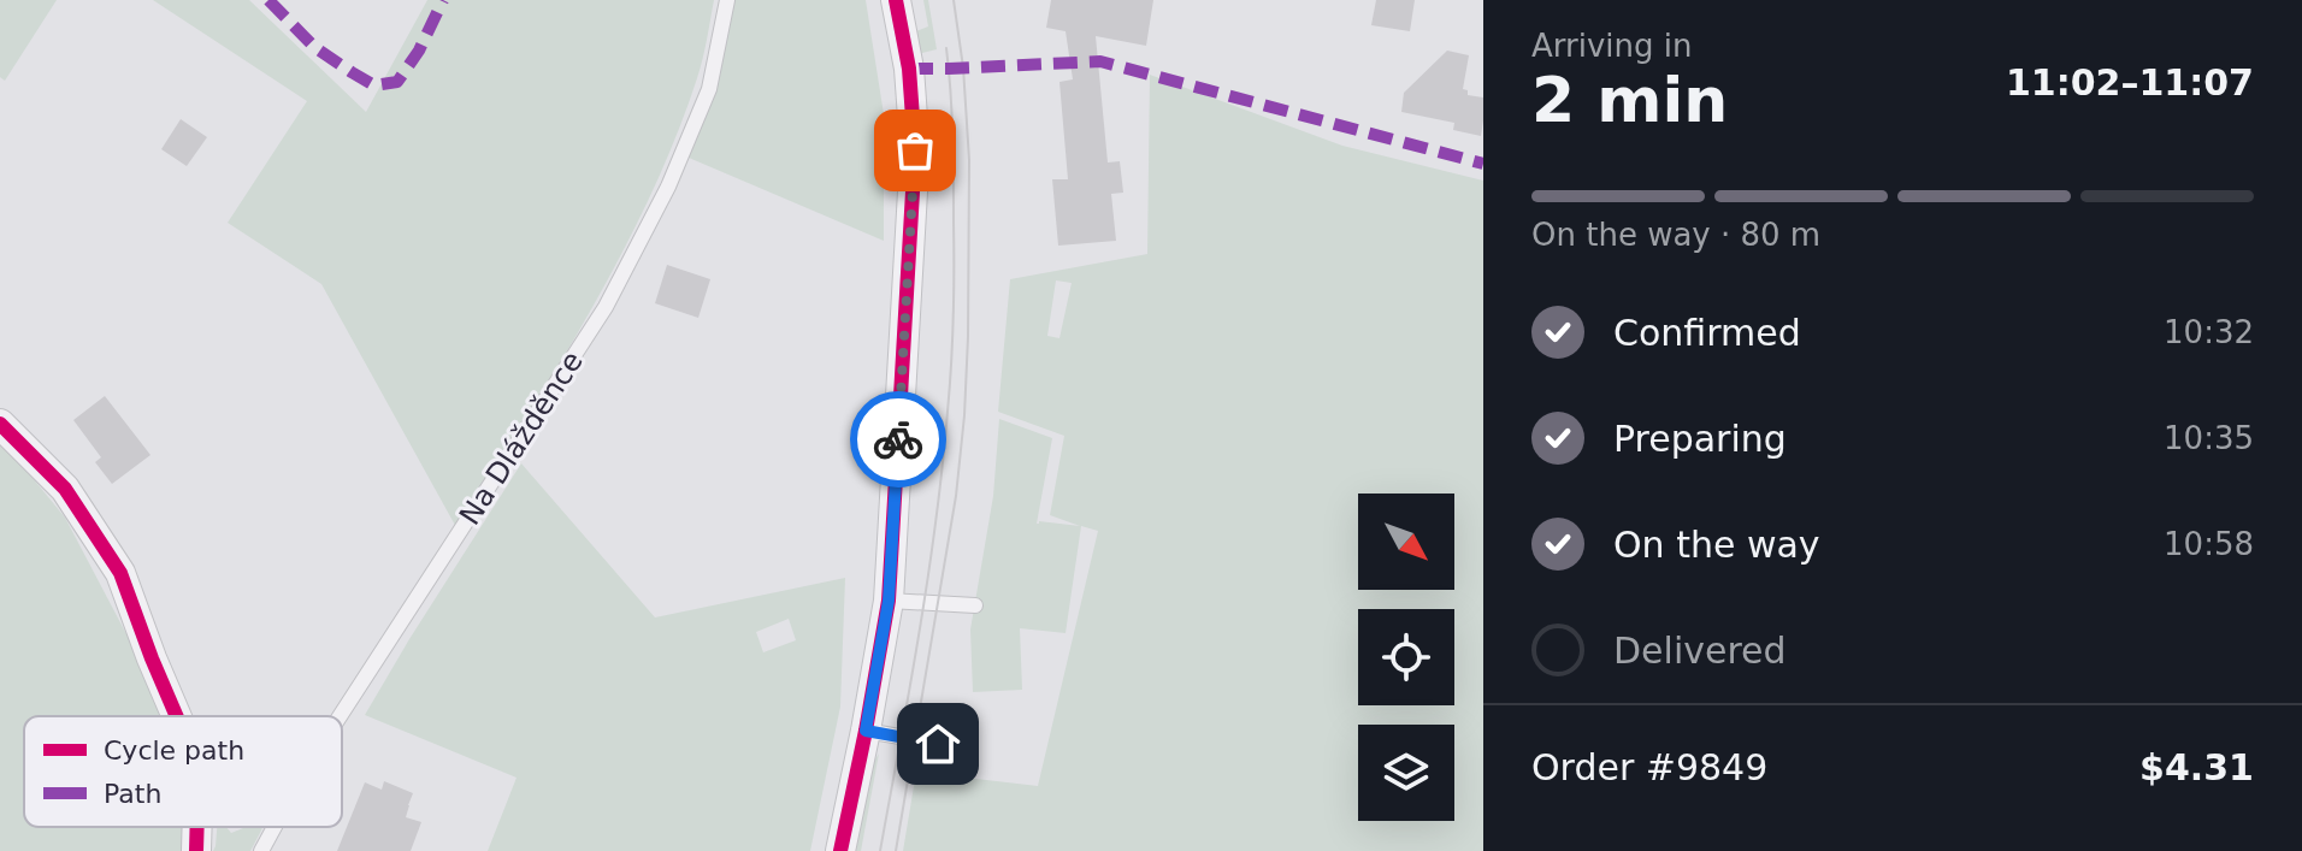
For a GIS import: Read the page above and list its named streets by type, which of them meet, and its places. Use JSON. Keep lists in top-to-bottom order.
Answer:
{
  "streets": {
    "lane": ["Na Dlážděnce"]
  },
  "legend": ["Cycle path", "Path"],
  "north": "bottom right",
  "page": {
    "heading": ["2 min", "Arriving in", "11:02–11:07"],
    "panel": ["Order #9849", "$4.31"],
    "bar": "On the way · 80 m",
    "list": [
      ["Confirmed", "10:32"],
      ["Preparing", "10:35"],
      ["On the way", "10:58"],
      "Delivered"
    ]
  }
}
